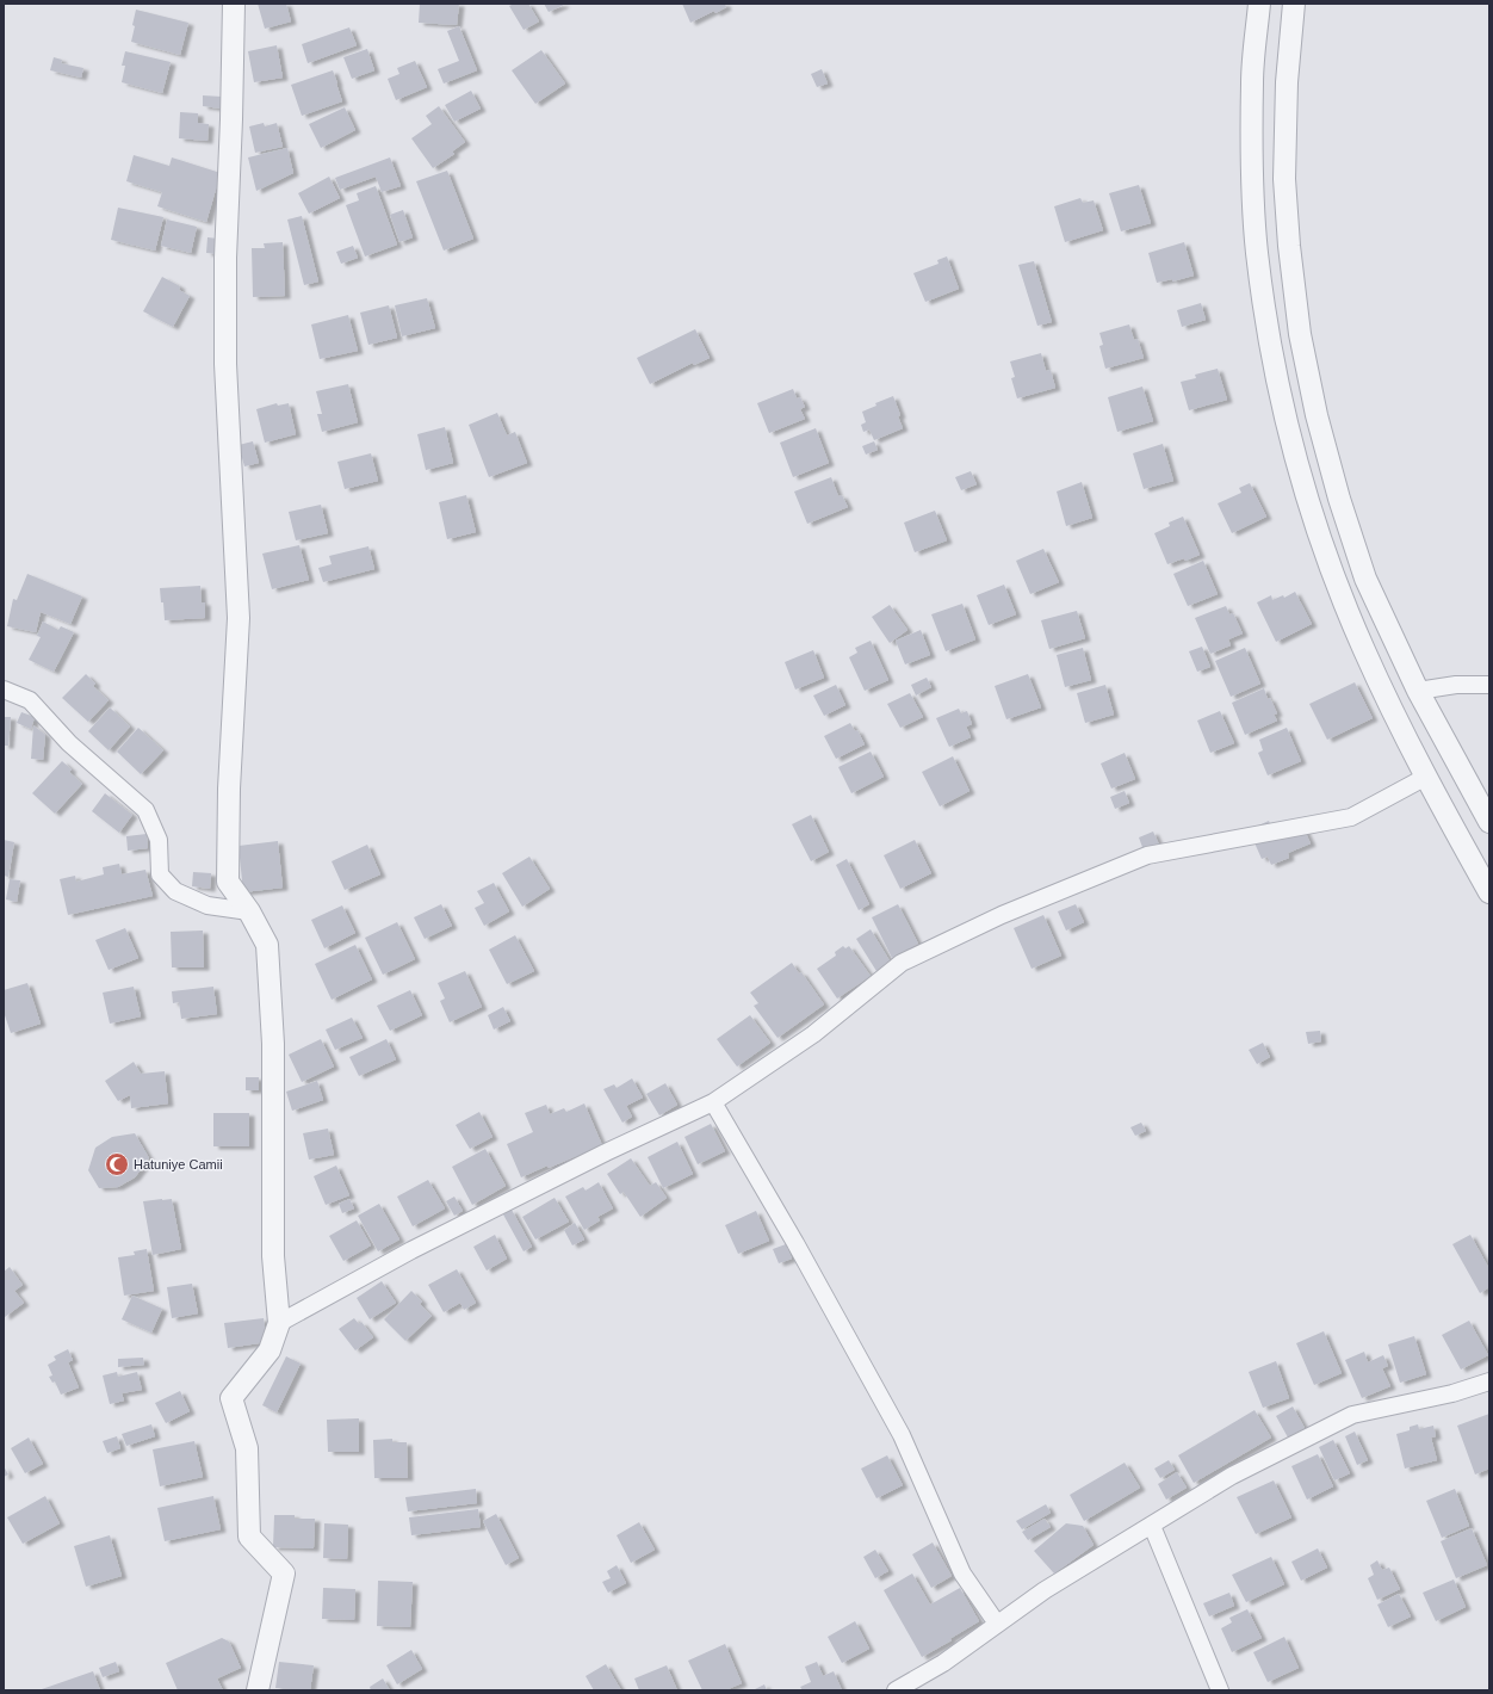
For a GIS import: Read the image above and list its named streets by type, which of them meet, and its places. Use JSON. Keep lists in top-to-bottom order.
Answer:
{
  "places": {
    "mosque": ["Hatuniye Camii"]
  }
}
